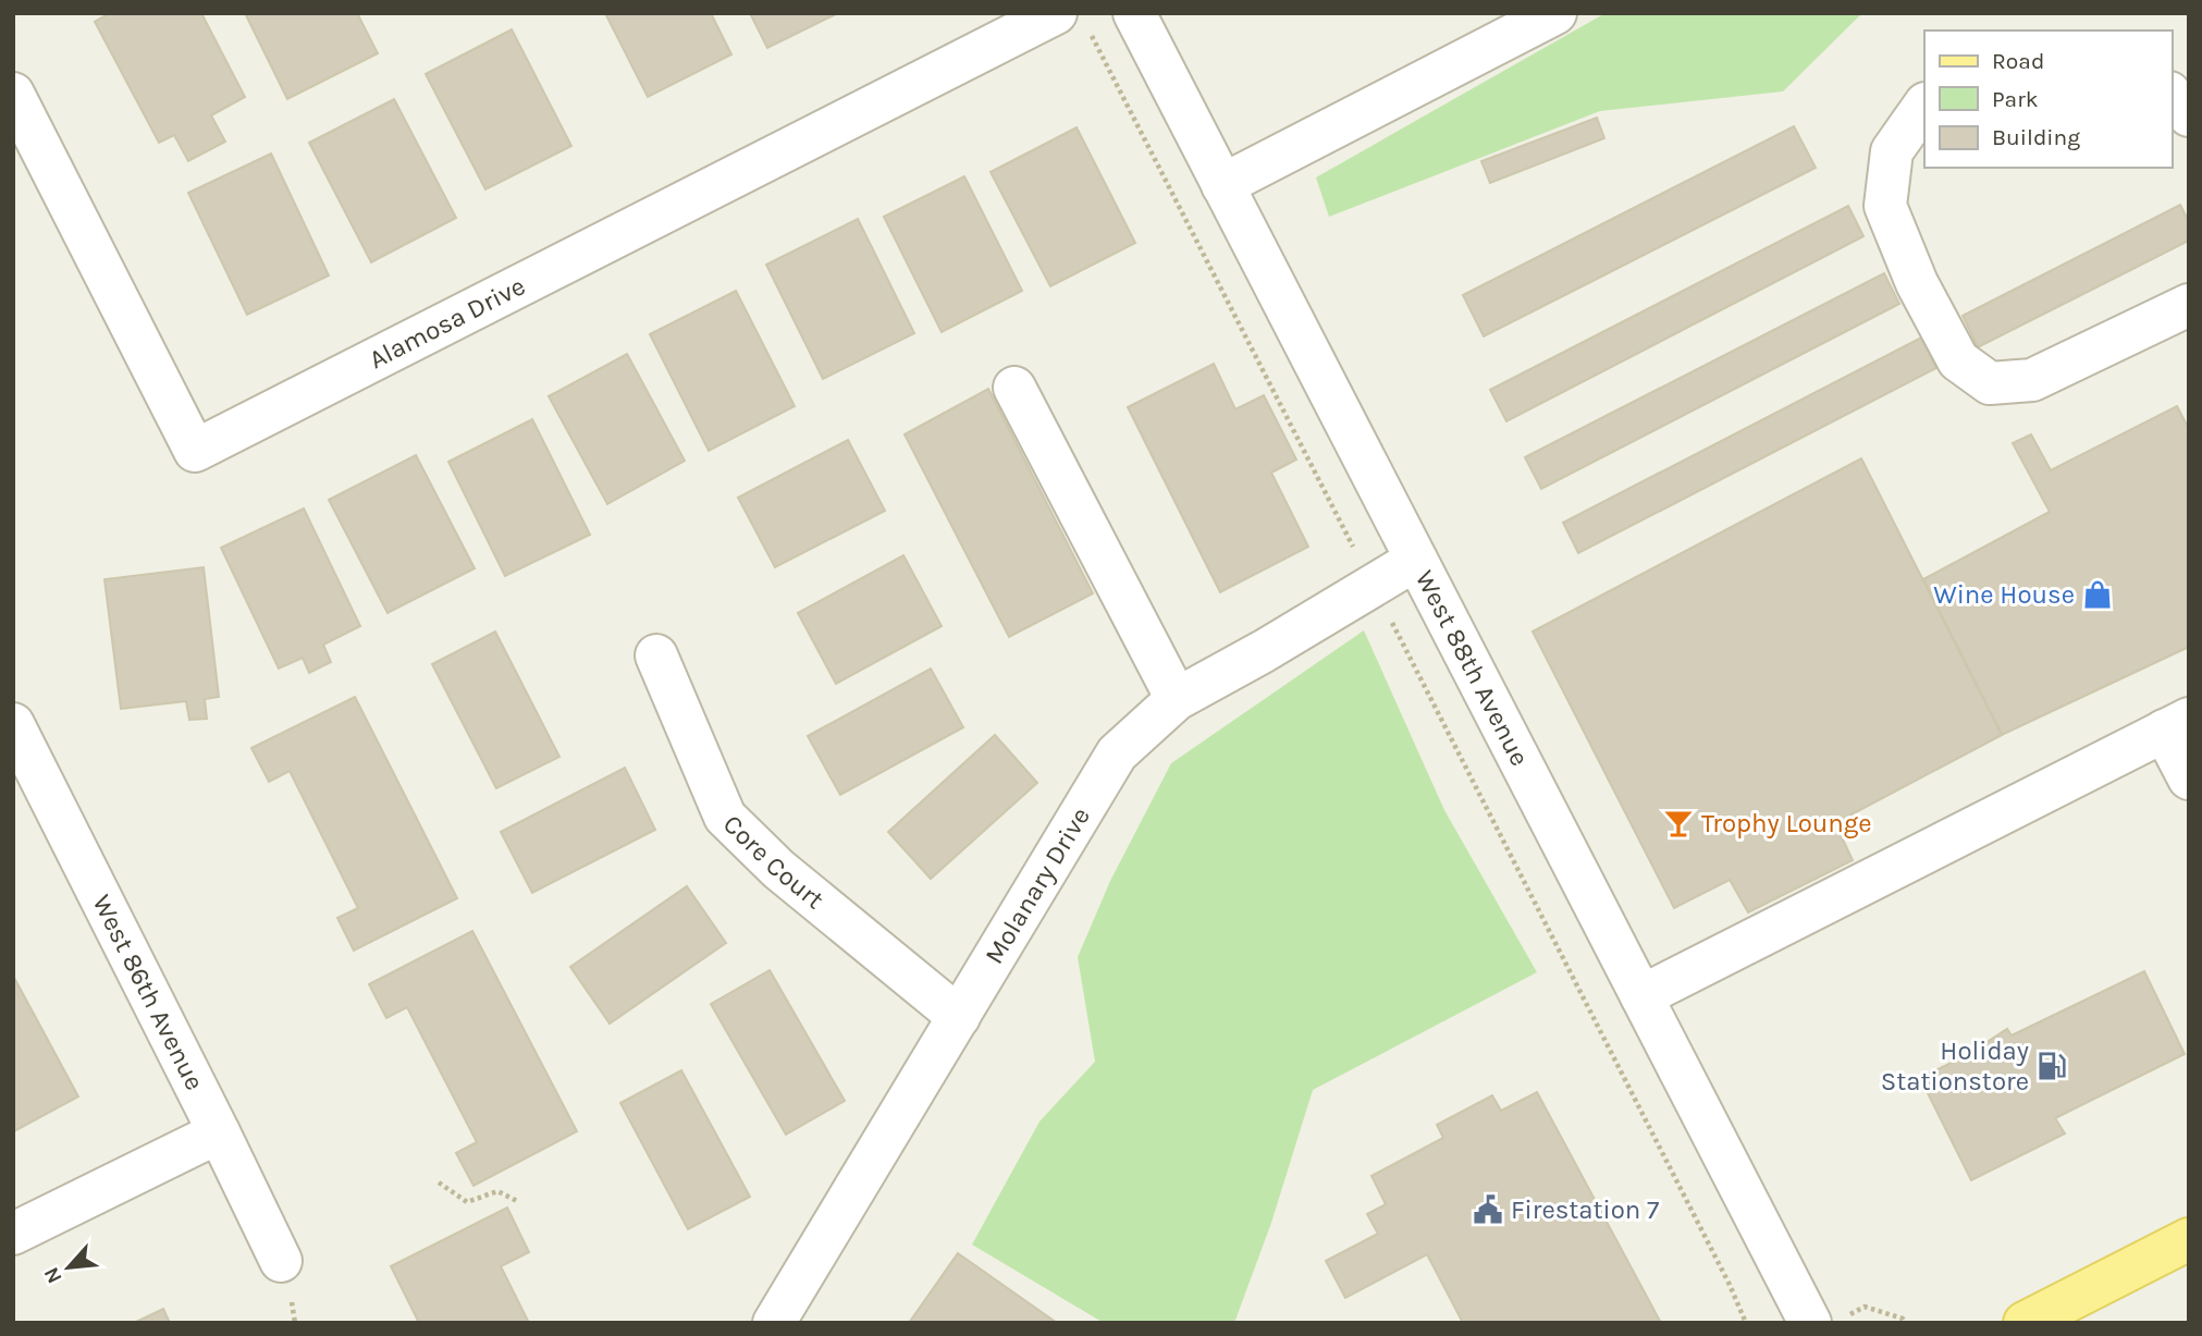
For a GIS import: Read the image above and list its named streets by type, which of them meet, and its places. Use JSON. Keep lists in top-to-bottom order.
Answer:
{
  "streets": {
    "street": [
      "Alamosa Drive",
      "West 88th Avenue",
      "Core Court",
      "Molanary Drive",
      "West 86th Avenue"
    ]
  },
  "crossings": [
    ["West 88th Avenue", "Molanary Drive"],
    ["Core Court", "Molanary Drive"]
  ],
  "places": {
    "shop": ["Wine House"],
    "bar": ["Trophy Lounge"],
    "fuel station": ["Holiday Stationstore"],
    "public building": ["Firestation 7"]
  },
  "legend": ["Road", "Park", "Building"],
  "north": "bottom left"
}
